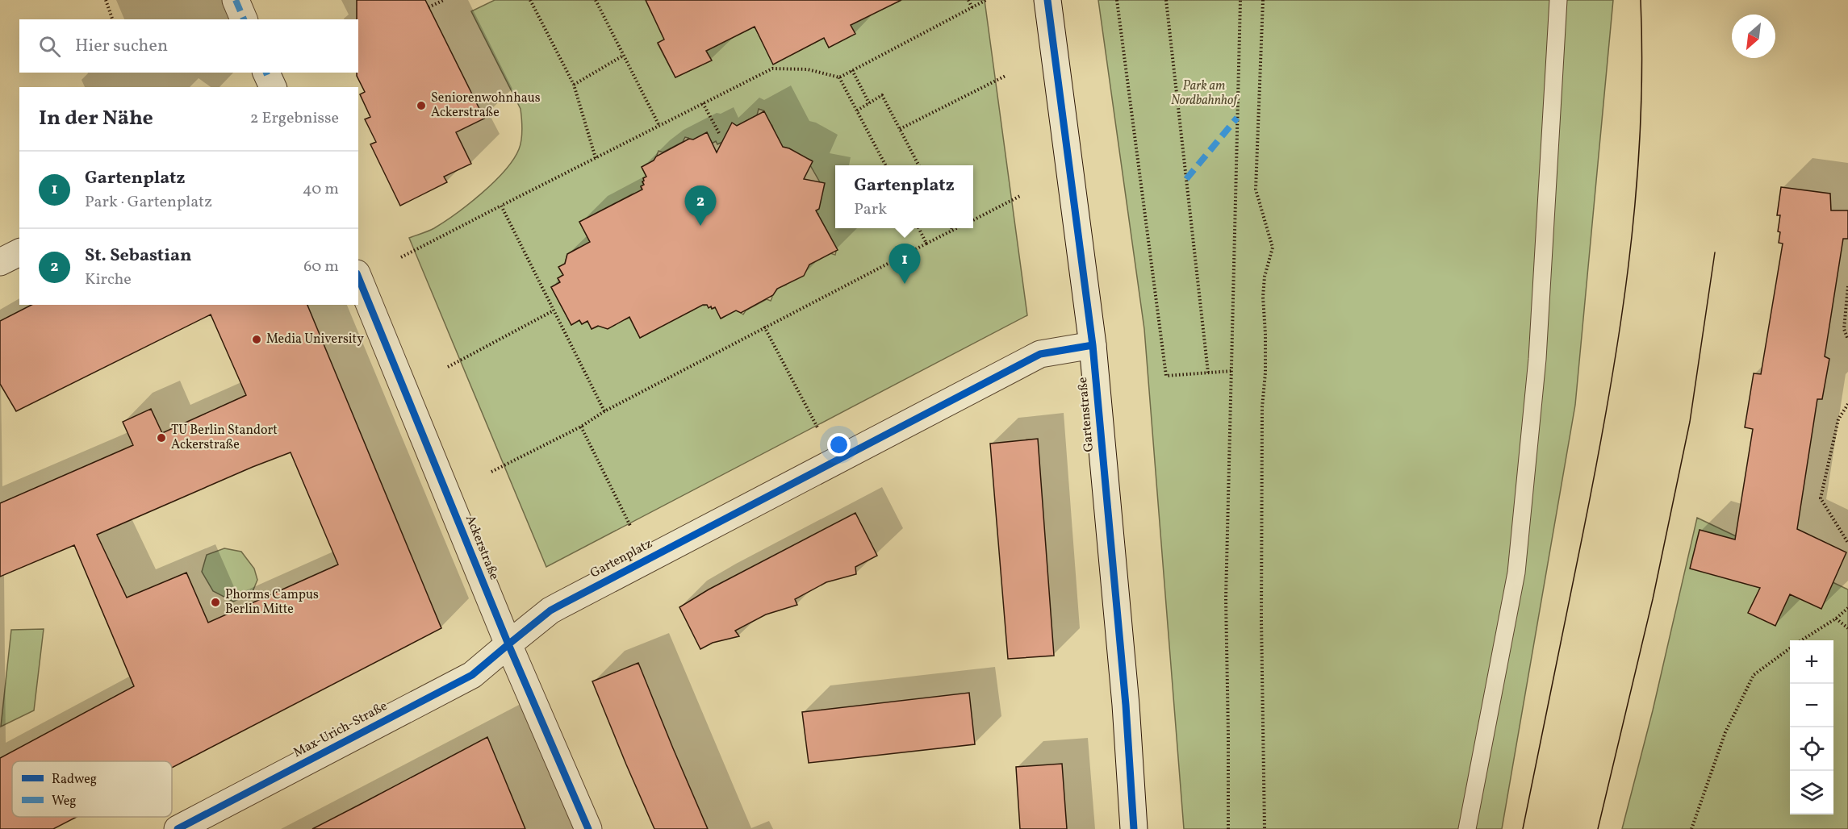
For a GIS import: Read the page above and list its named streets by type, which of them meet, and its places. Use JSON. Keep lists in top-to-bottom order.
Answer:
{
  "streets": {
    "street": [
      "Gartenstraße",
      "Ackerstraße",
      "Gartenplatz",
      "Max-Urich-Straße"
    ]
  },
  "crossings": [
    ["Gartenstraße", "Gartenplatz"],
    ["Ackerstraße", "Gartenplatz"],
    ["Ackerstraße", "Max-Urich-Straße"],
    ["Gartenplatz", "Max-Urich-Straße"]
  ],
  "parks": ["Park am Nordbahnhof"],
  "places": [
    "Seniorenwohnhaus Ackerstraße",
    "Media University",
    "TU Berlin Standort Ackerstraße",
    "Phorms Campus Berlin Mitte"
  ],
  "legend": ["Radweg", "Weg"],
  "north": "bottom left",
  "page": {
    "search": "Hier suchen",
    "heading": ["In der Nähe", "2 Ergebnisse"],
    "list": [
      {
        "mark": "1",
        "name": "Gartenplatz",
        "note": "Park · Gartenplatz",
        "value": "40 m"
      },
      {
        "mark": "2",
        "name": "St. Sebastian",
        "note": "Kirche",
        "value": "60 m"
      }
    ],
    "popup": ["Gartenplatz", "Park"],
    "pins": ["2", "1"],
    "map_buttons": ["+", "−"]
  }
}
